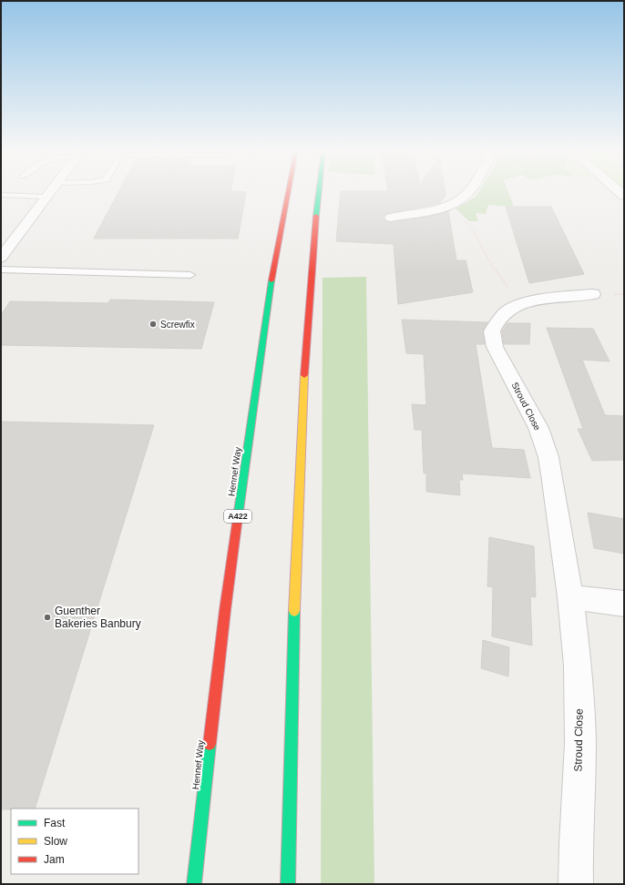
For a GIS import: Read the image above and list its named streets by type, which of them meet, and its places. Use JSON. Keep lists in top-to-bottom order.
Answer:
{
  "streets": {
    "highway": ["Hennef Way", "A422"],
    "street": ["Stroud Close"]
  },
  "places": ["Screwfix", "Guenther Bakeries Banbury"],
  "legend": ["Fast", "Slow", "Jam"]
}
